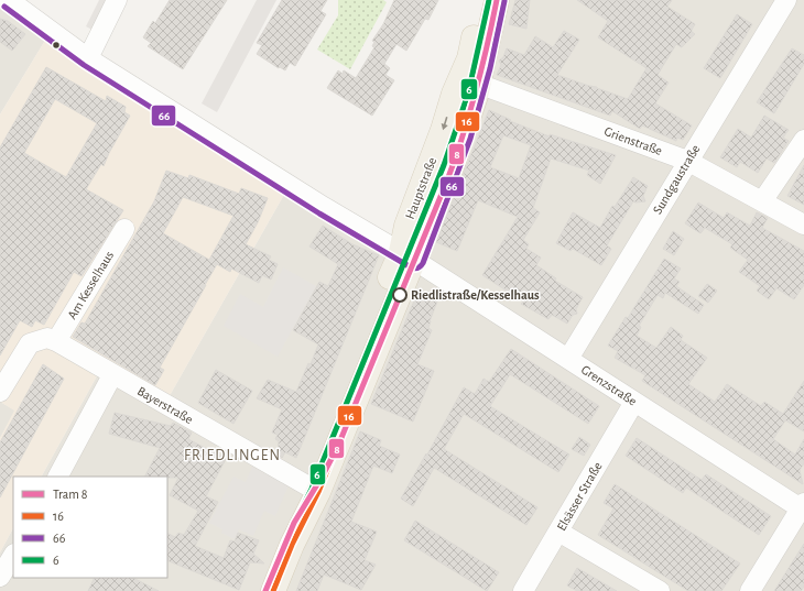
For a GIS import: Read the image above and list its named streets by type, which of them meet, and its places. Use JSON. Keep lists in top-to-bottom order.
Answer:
{
  "streets": {
    "main road": ["Hauptstraße"],
    "street": [
      "Grienstraße",
      "Sundgaustraße",
      "Am Kesselhaus",
      "Grenzstraße",
      "Bayerstraße",
      "Elsässer Straße"
    ]
  },
  "crossings": [
    ["Grienstraße", "Sundgaustraße"],
    ["Grienstraße", "Hauptstraße"],
    ["Sundgaustraße", "Grenzstraße"],
    ["Hauptstraße", "Grenzstraße"],
    ["Hauptstraße", "Bayerstraße"],
    ["Am Kesselhaus", "Bayerstraße"],
    ["Grenzstraße", "Elsässer Straße"]
  ],
  "districts": ["FRIEDLINGEN"],
  "places": ["Riedlistraße/Kesselhaus"],
  "lines": [
    "tram line 8",
    "transit line 16",
    "transit line 6",
    "transit line 66"
  ],
  "legend": [
    "Tram 8",
    "16",
    "66",
    "6"
  ]
}
